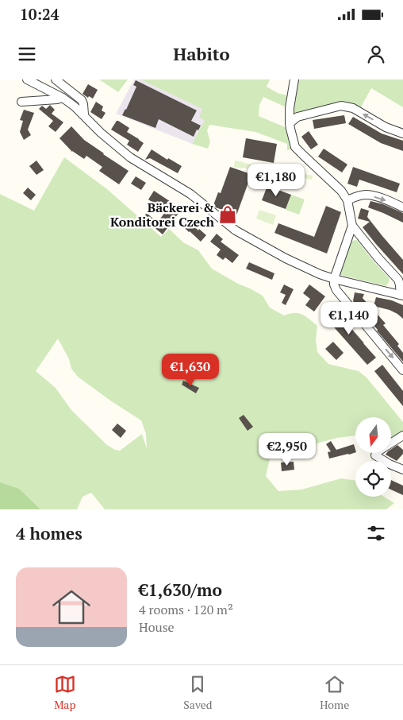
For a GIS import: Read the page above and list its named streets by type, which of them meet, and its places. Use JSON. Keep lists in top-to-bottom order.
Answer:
{
  "places": {
    "shop": ["Bäckerei & Konditorei Czech"]
  },
  "north": "bottom",
  "page": {
    "status": "10:24",
    "header": "Habito",
    "price": [
      "€1,180",
      "€1,140",
      "€1,630",
      "€2,950"
    ],
    "heading": "4 homes",
    "list": [
      {
        "name": "€1,630/mo",
        "note": "4 rooms · 120 m² · House"
      }
    ],
    "tabs": ["Map", "Saved", "Home"]
  }
}
